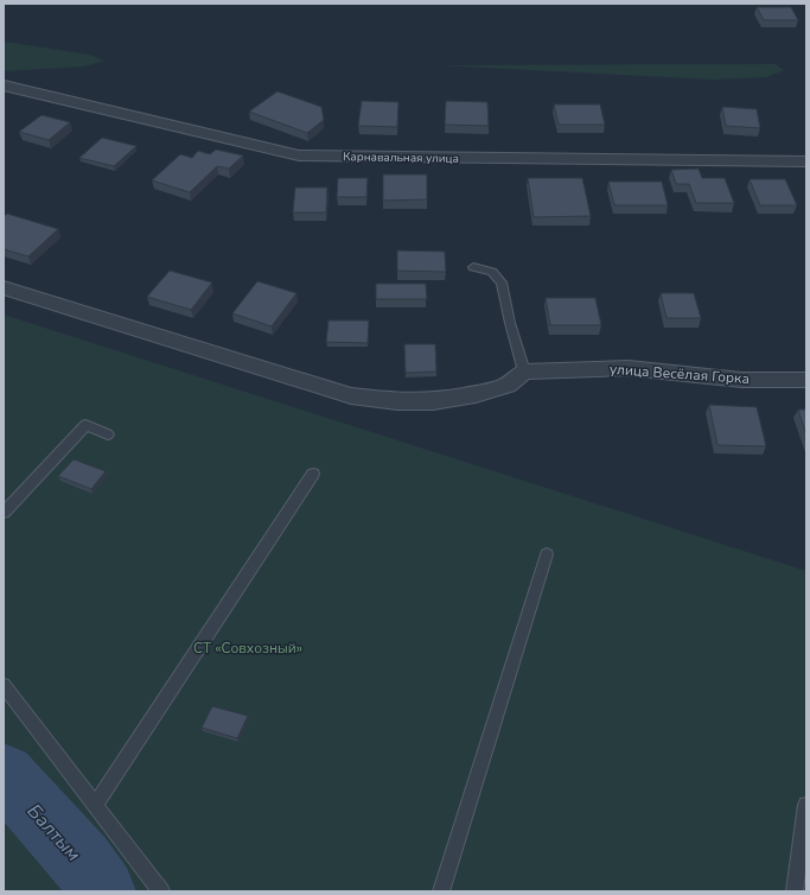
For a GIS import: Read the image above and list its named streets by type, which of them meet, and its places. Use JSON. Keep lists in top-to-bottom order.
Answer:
{
  "streets": {
    "street": ["Карнавальная улица", "улица Весёлая Горка"]
  },
  "water": ["Балтым"],
  "parks": ["СТ «Совхозный»"]
}
